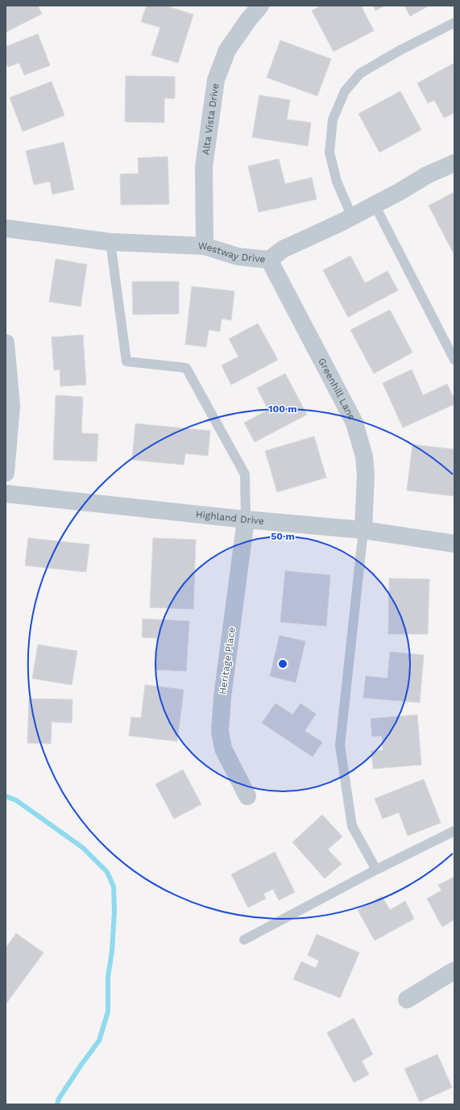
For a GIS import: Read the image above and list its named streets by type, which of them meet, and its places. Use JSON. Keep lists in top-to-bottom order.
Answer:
{
  "streets": {
    "street": [
      "Alta Vista Drive",
      "Westway Drive",
      "Greenhill Lane",
      "Highland Drive",
      "Heritage Place"
    ]
  },
  "crossings": [
    ["Alta Vista Drive", "Westway Drive"],
    ["Westway Drive", "Greenhill Lane"],
    ["Greenhill Lane", "Highland Drive"],
    ["Highland Drive", "Heritage Place"]
  ],
  "rings": ["100 m", "50 m"]
}
